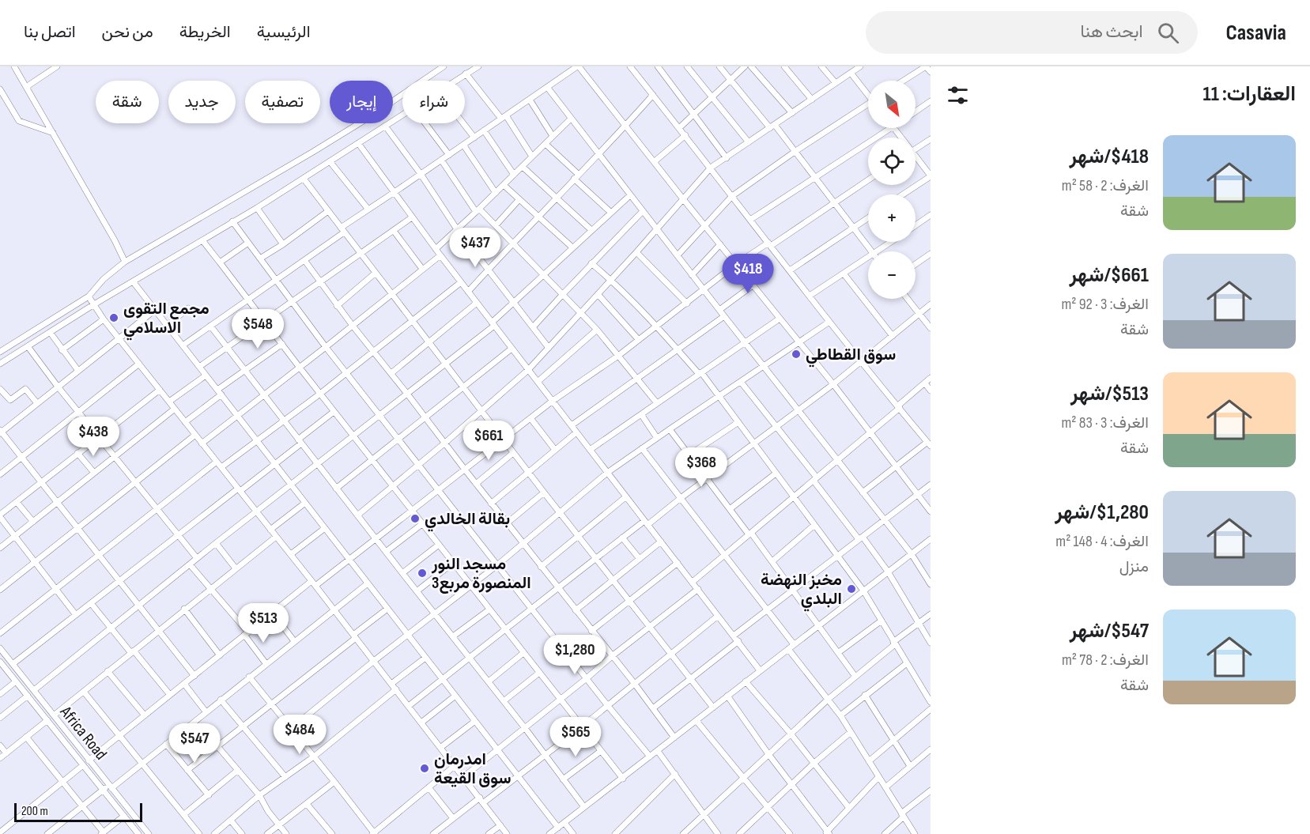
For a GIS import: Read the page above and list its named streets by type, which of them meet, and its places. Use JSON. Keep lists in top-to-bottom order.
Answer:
{
  "streets": {
    "street": ["Africa Road"]
  },
  "places": [
    "مجمع التقوى الاسلامي",
    "سوق القطاطي",
    "بقالة الخالدي",
    "مسجد النور المنصورة مربع3",
    "مخبز النهضة البلدي",
    "امدرمان سوق القيعة"
  ],
  "scale_bar": "200 m",
  "north": "bottom right",
  "page": {
    "header": "Casavia",
    "search": "ابحث هنا",
    "nav": [
      "الرئيسية",
      "الخريطة",
      "من نحن",
      "اتصل بنا"
    ],
    "heading": "العقارات: 11",
    "map_buttons": ["+", "−"],
    "chip": [
      "شراء",
      "إيجار",
      "تصفية",
      "جديد",
      "شقة"
    ],
    "list": [
      {
        "name": "$418/شهر",
        "note": "الغرف: 2 · 58 m² · شقة"
      },
      {
        "name": "$661/شهر",
        "note": "الغرف: 3 · 92 m² · شقة"
      },
      {
        "name": "$513/شهر",
        "note": "الغرف: 3 · 83 m² · شقة"
      },
      {
        "name": "$1,280/شهر",
        "note": "الغرف: 4 · 148 m² · منزل"
      },
      {
        "name": "$547/شهر",
        "note": "الغرف: 2 · 78 m² · شقة"
      }
    ],
    "price": [
      "$437",
      "$418",
      "$548",
      "$438",
      "$661",
      "$368",
      "$513",
      "$1,280",
      "$484",
      "$565",
      "$547"
    ],
    "scale": "200 m"
  }
}
